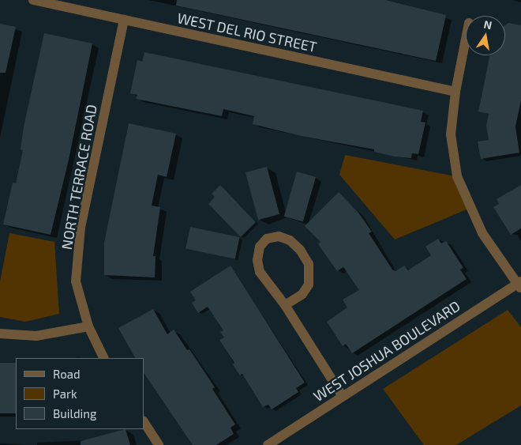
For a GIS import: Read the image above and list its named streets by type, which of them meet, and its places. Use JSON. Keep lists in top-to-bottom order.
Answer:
{
  "streets": {
    "street": ["WEST DEL RIO STREET", "NORTH TERRACE ROAD", "WEST JOSHUA BOULEVARD"]
  },
  "crossings": [
    ["WEST DEL RIO STREET", "NORTH TERRACE ROAD"]
  ],
  "legend": ["Road", "Park", "Building"],
  "north": "top"
}
